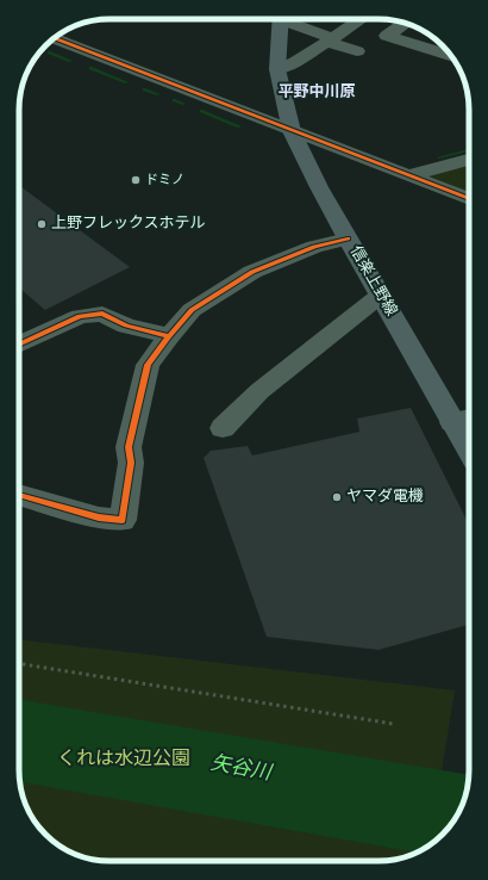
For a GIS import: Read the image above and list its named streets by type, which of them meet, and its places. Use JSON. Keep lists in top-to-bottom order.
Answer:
{
  "streets": {
    "main road": ["信楽上野線"]
  },
  "districts": ["平野中川原"],
  "water": ["矢谷川"],
  "parks": ["くれは水辺公園"],
  "places": ["ドミノ", "上野フレックスホテル", "ヤマダ電機"]
}
